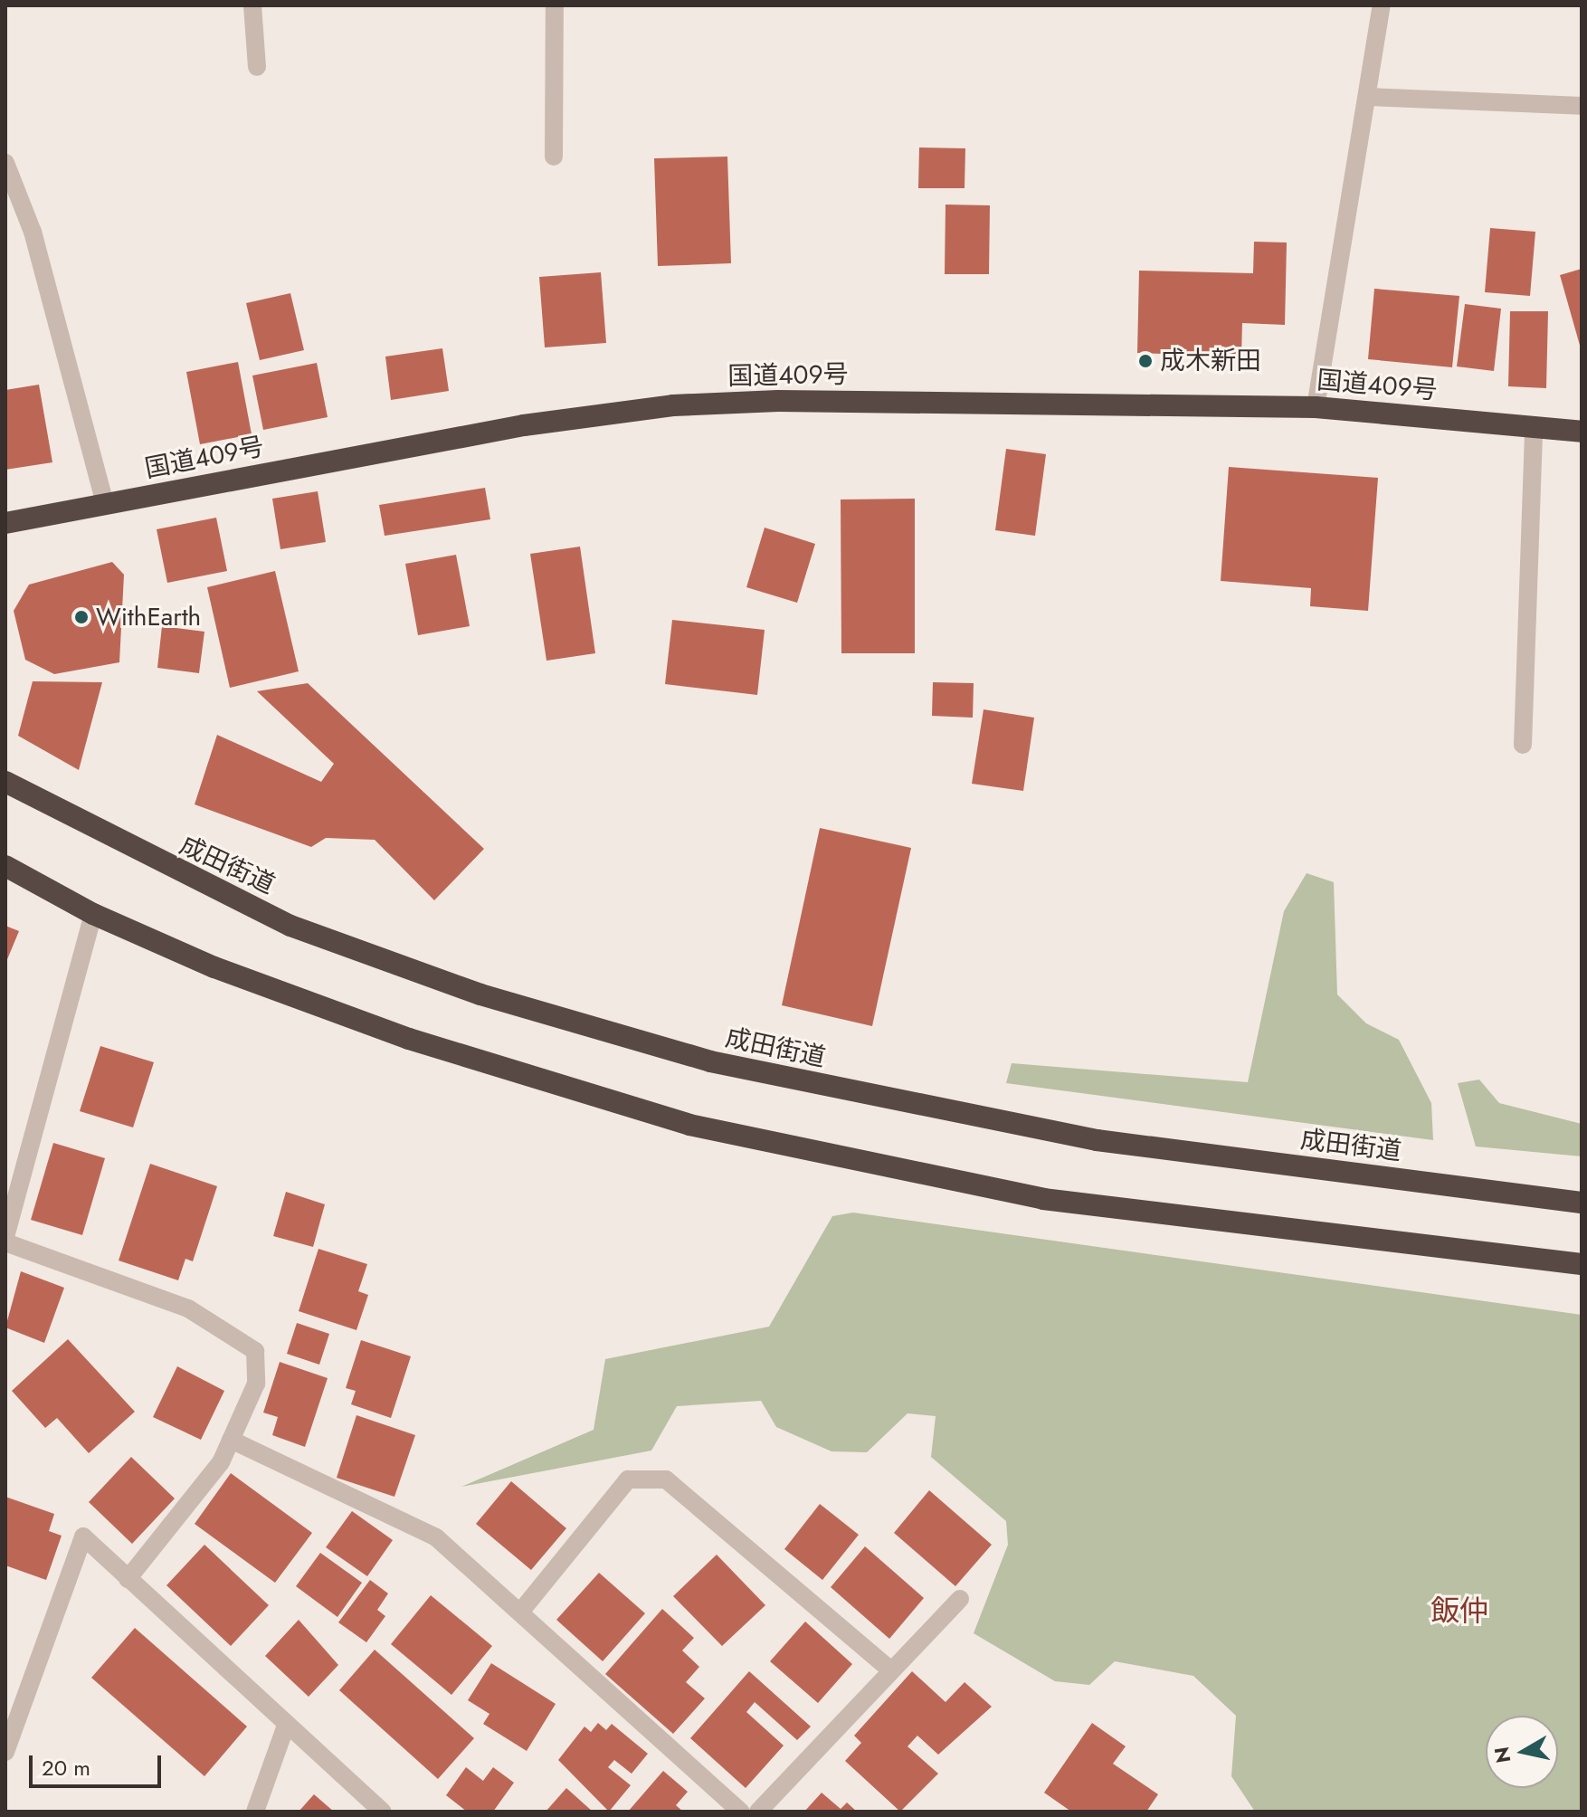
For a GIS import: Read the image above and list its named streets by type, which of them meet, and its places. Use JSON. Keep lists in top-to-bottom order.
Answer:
{
  "streets": {
    "highway": ["国道409号", "成田街道"]
  },
  "districts": ["飯仲"],
  "places": ["成木新田", "WithEarth"],
  "scale_bar": "20 m",
  "north": "left"
}
